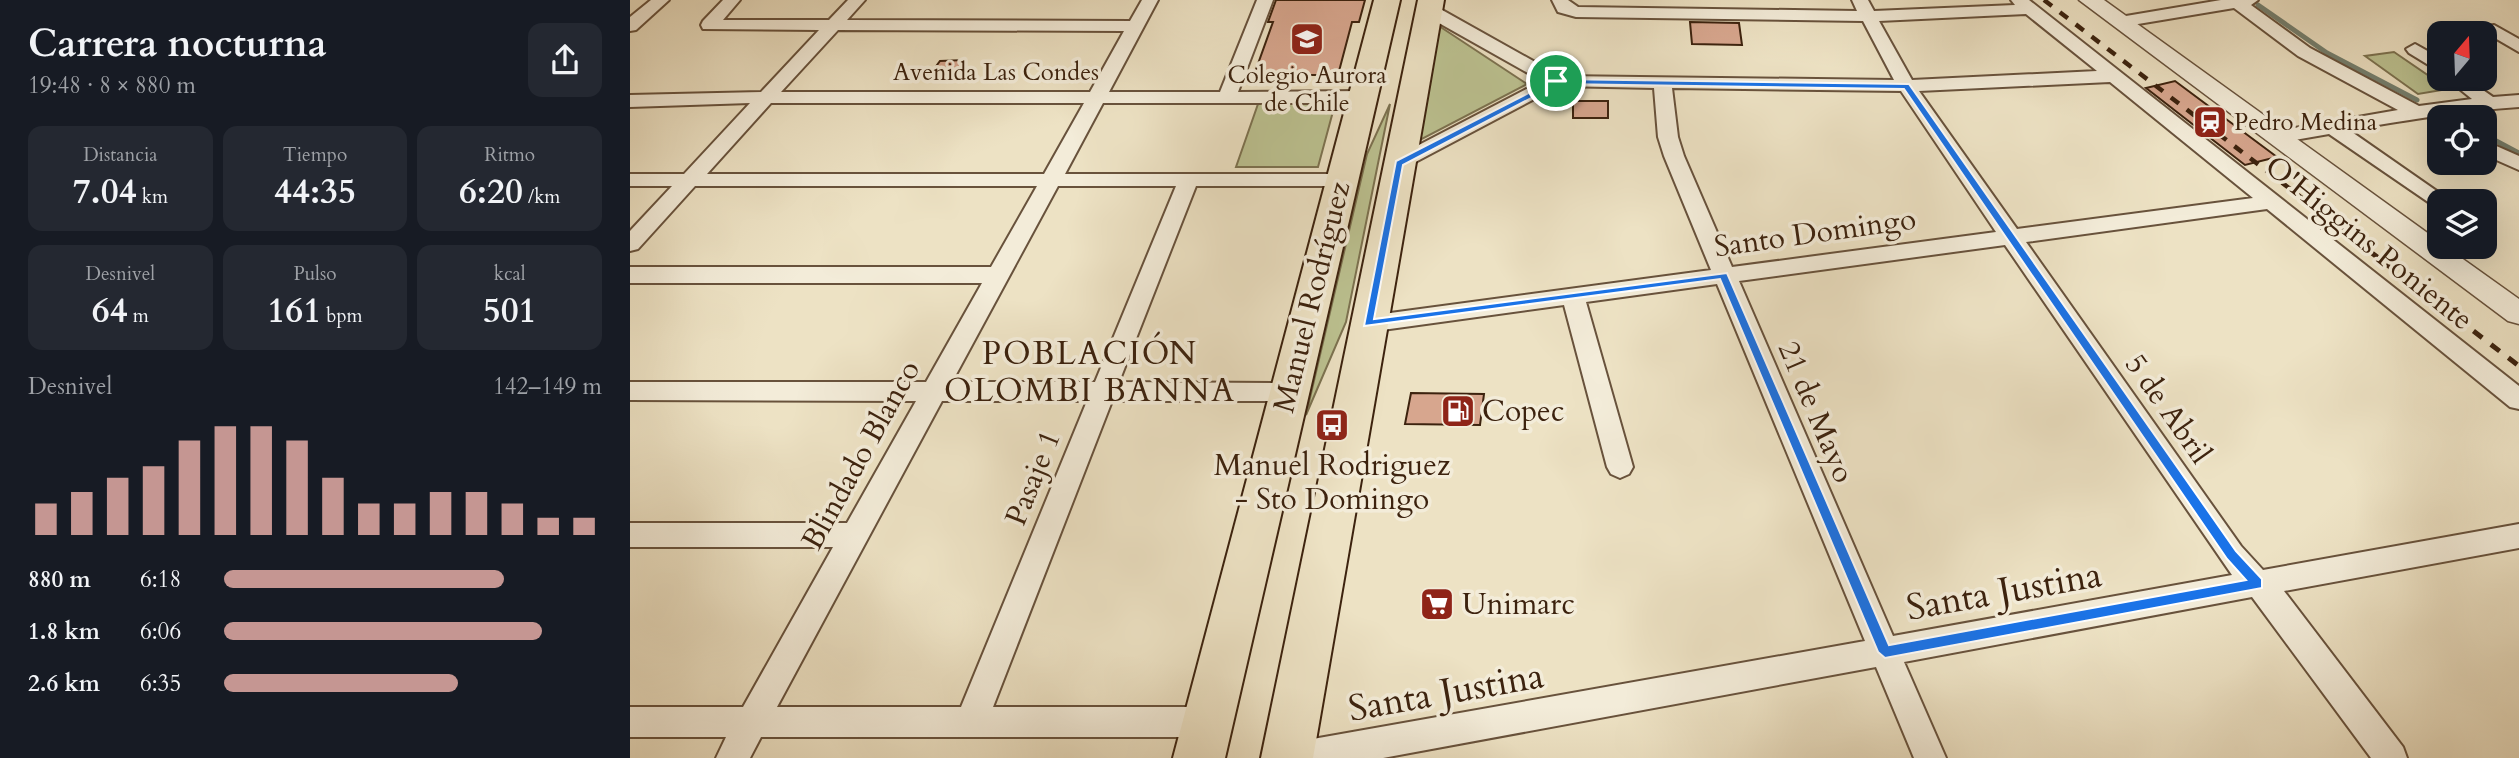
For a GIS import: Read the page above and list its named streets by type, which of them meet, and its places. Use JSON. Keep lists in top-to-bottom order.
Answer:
{
  "streets": {
    "main road": ["Manuel Rodríguez"],
    "street": [
      "Avenida Las Condes",
      "Santo Domingo",
      "O'Higgins Poniente",
      "5 de Abril",
      "21 de Mayo",
      "Blindado Blanco",
      "Pasaje 1",
      "Santa Justina"
    ]
  },
  "crossings": [
    ["Avenida Las Condes", "Manuel Rodríguez"],
    ["Avenida Las Condes", "Blindado Blanco"],
    ["Santo Domingo", "O'Higgins Poniente"],
    ["Santo Domingo", "Manuel Rodríguez"],
    ["Santo Domingo", "5 de Abril"],
    ["Santo Domingo", "21 de Mayo"],
    ["5 de Abril", "Santa Justina"],
    ["21 de Mayo", "Santa Justina"]
  ],
  "districts": ["POBLACIÓN OLOMBI BANNA"],
  "places": {
    "school or university": ["Colegio Aurora de Chile"],
    "station": ["Pedro Medina"],
    "fuel station": ["Copec"],
    "bus stop": ["Manuel Rodriguez - Sto Domingo"],
    "supermarket": ["Unimarc"]
  },
  "north": "top",
  "page": {
    "heading": ["Carrera nocturna", "19:48 · 8 × 880 m"],
    "stats": [
      ["Distancia", "7.04 km"],
      ["Tiempo", "44:35"],
      ["Ritmo", "6:20 /km"],
      ["Desnivel", "64 m"],
      ["Pulso", "161 bpm"],
      ["kcal", "501"]
    ],
    "chart": ["Desnivel", "142–149 m"],
    "list": [
      {
        "name": "880 m",
        "note": "6:18"
      },
      {
        "name": "1.8 km",
        "note": "6:06"
      },
      {
        "name": "2.6 km",
        "note": "6:35"
      }
    ]
  }
}
